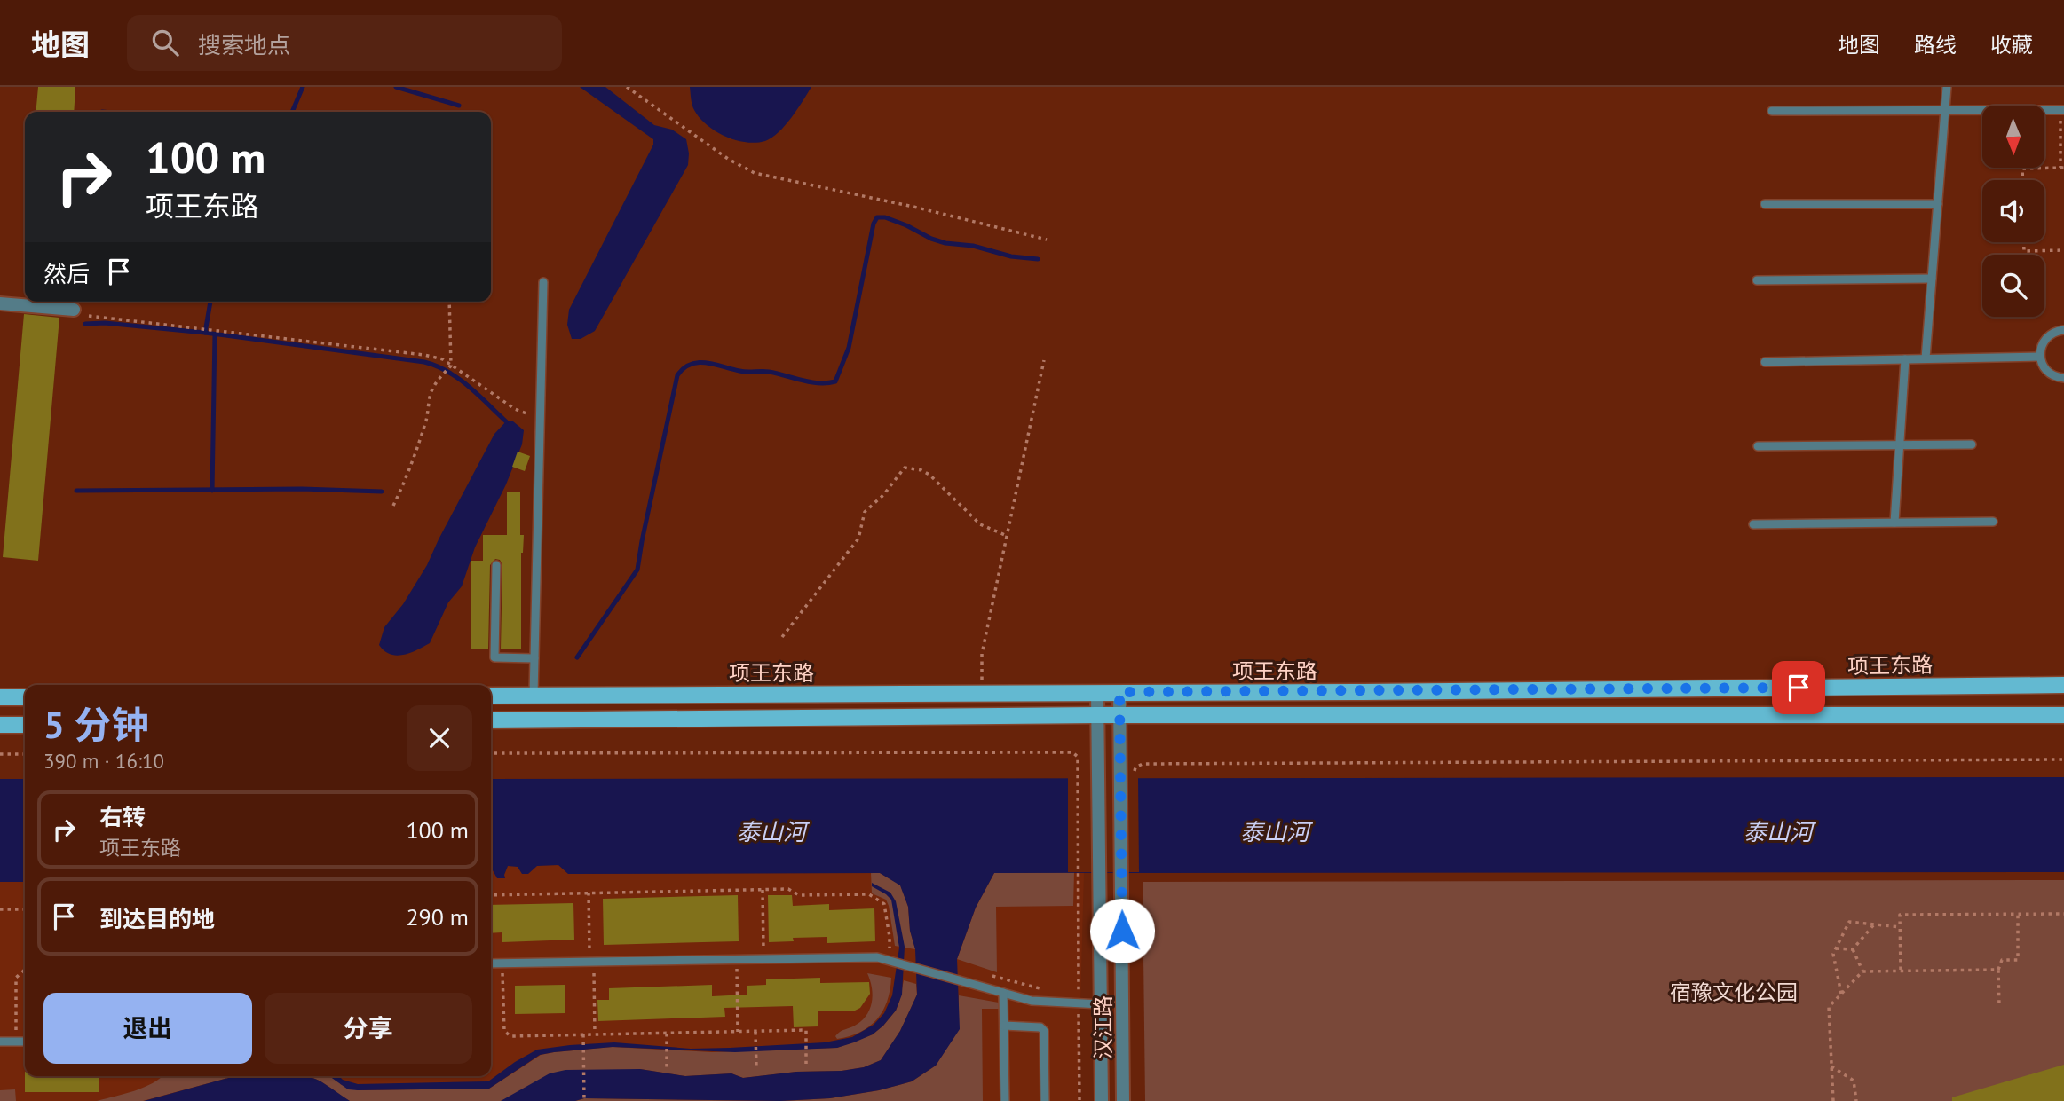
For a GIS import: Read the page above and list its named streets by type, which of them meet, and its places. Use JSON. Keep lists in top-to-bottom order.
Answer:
{
  "streets": {
    "main road": ["项王东路"],
    "street": ["汉江路"]
  },
  "crossings": [
    ["项王东路", "汉江路"]
  ],
  "water": ["泰山河"],
  "parks": ["宿豫文化公园"],
  "north": "bottom",
  "page": {
    "header": "地图",
    "search": "搜索地点",
    "nav": ["地图", "路线", "收藏"],
    "turn": ["100 m", "项王东路"],
    "then": "然后",
    "heading": ["5 分钟", "390 m · 16:10"],
    "list": [
      {
        "name": "右转",
        "note": "项王东路",
        "value": "100 m"
      },
      {
        "name": "到达目的地",
        "value": "290 m"
      }
    ],
    "buttons": ["退出", "分享"]
  }
}
